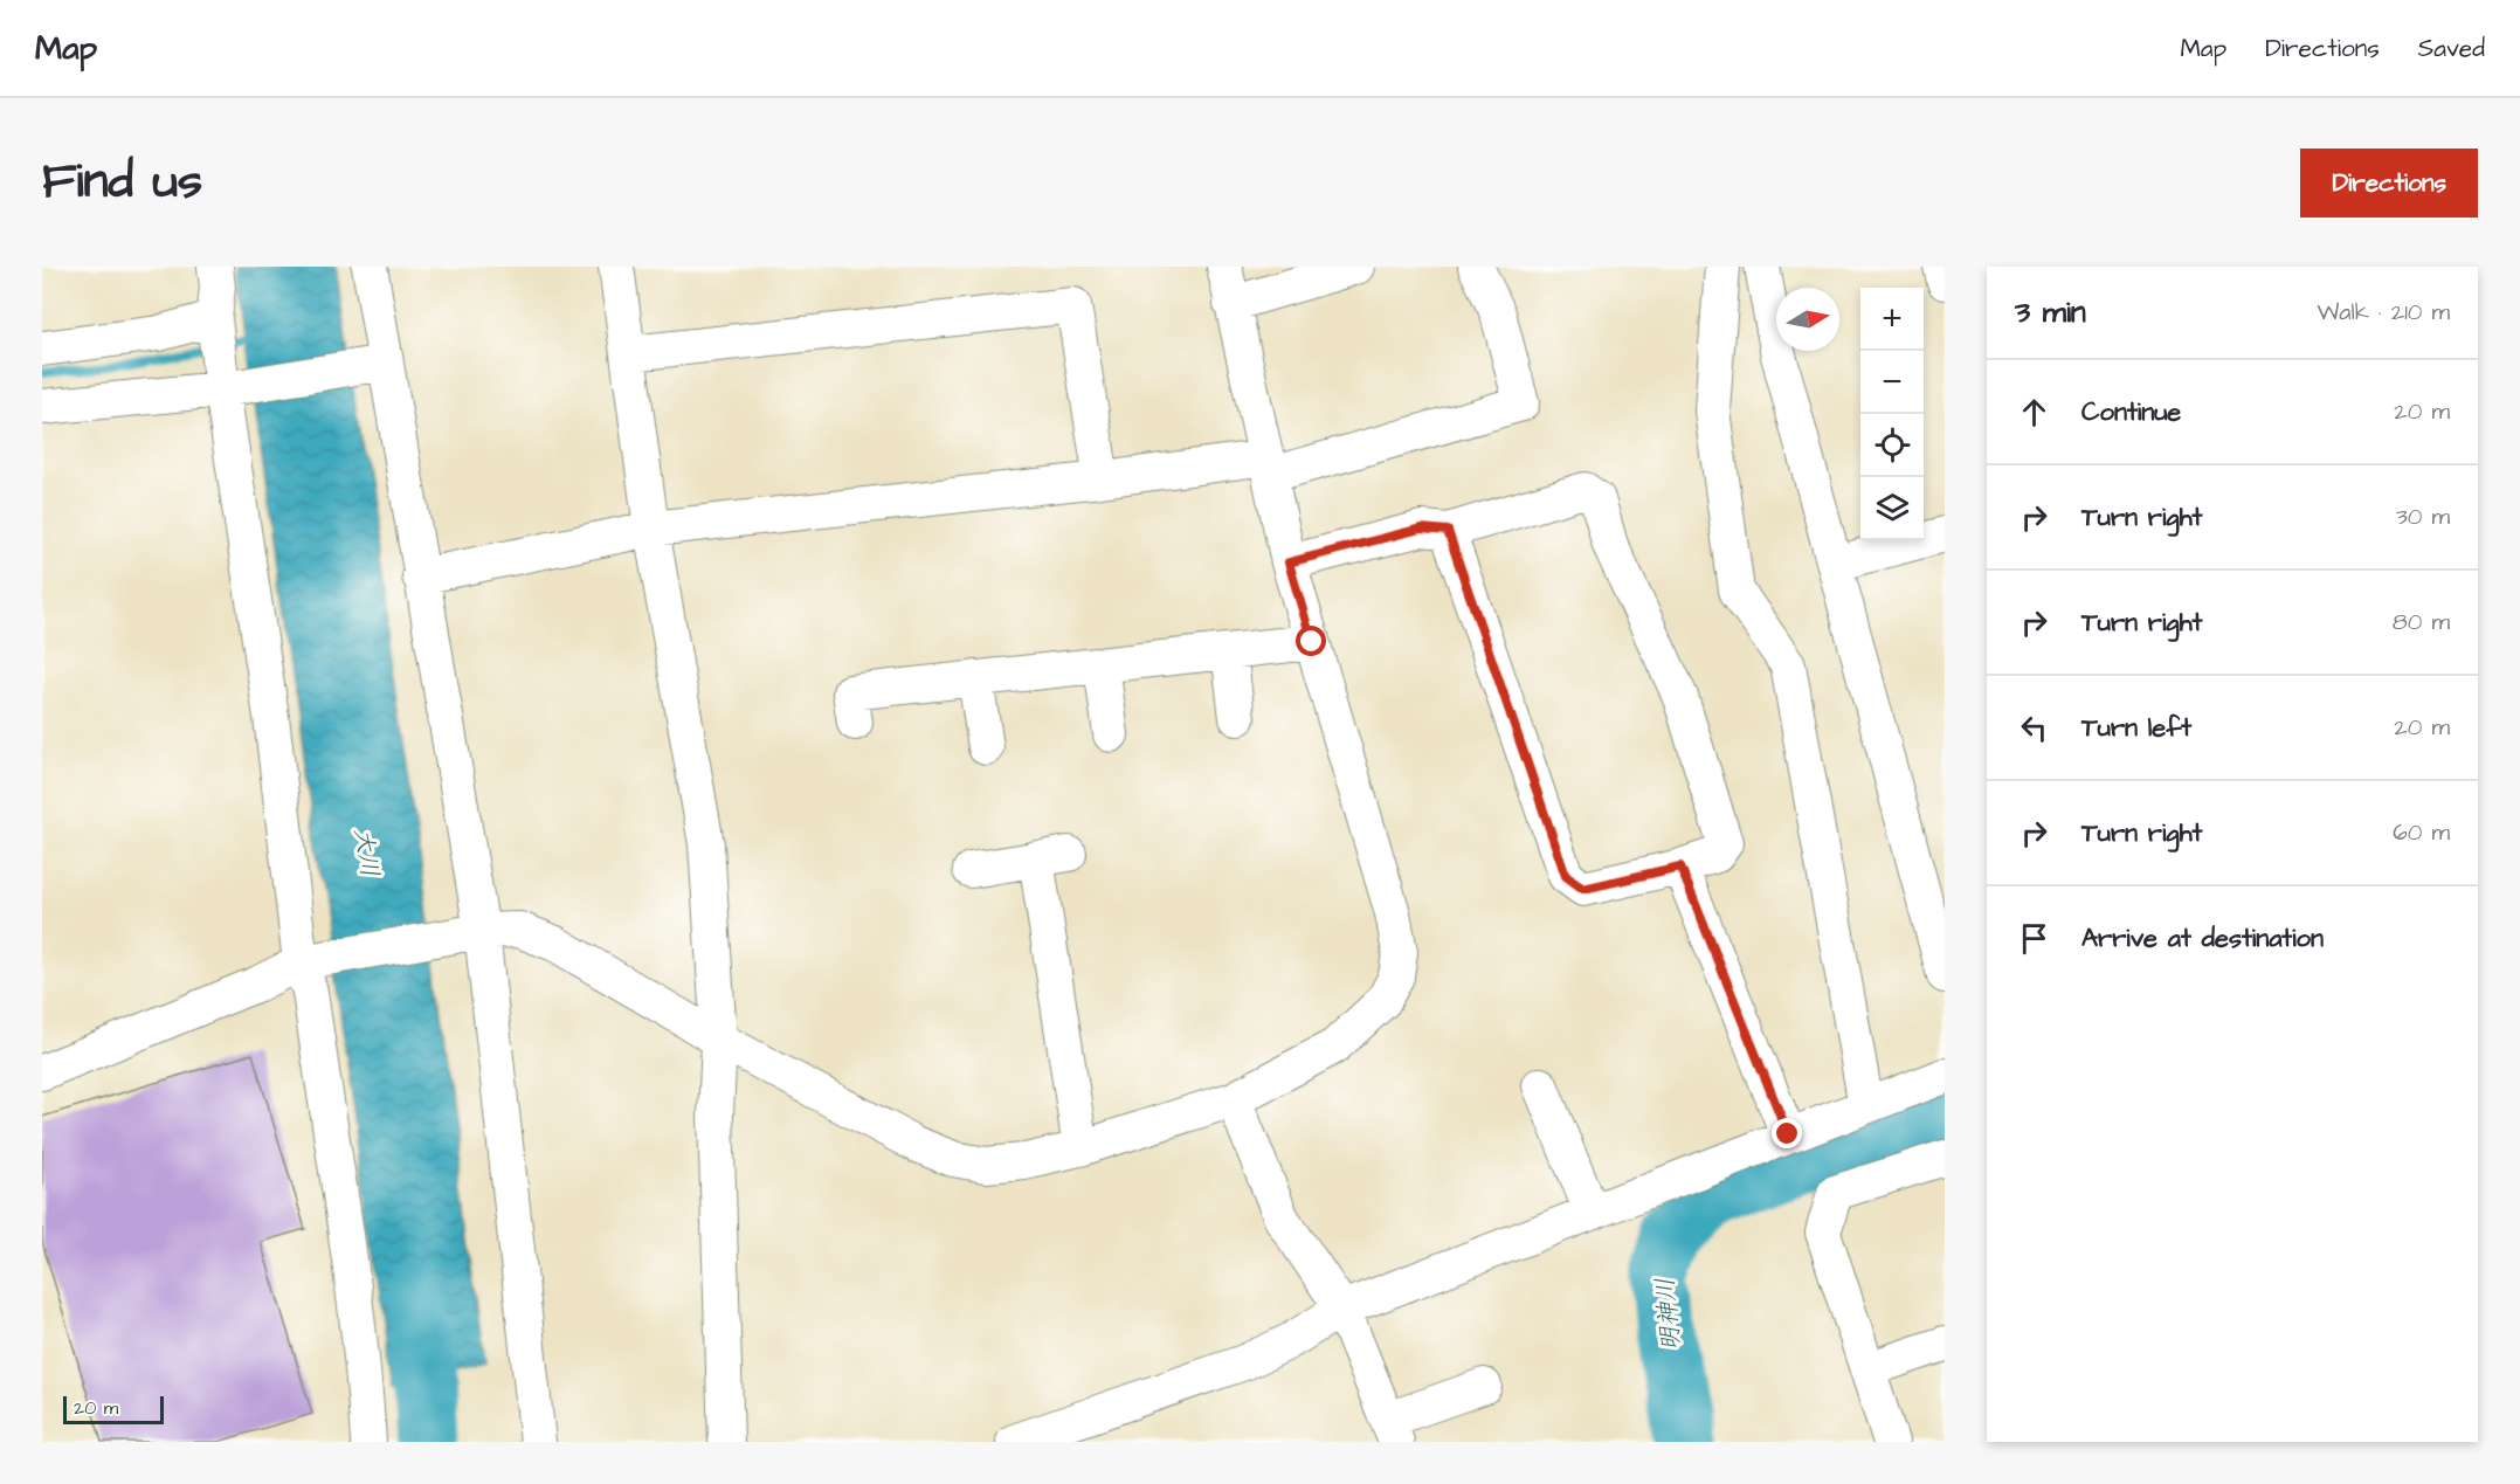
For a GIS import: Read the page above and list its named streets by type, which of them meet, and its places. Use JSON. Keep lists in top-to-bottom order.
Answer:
{
  "water": ["大川", "明神川"],
  "scale_bar": "20 m",
  "north": "right",
  "page": {
    "header": "Map",
    "nav": ["Map", "Directions", "Saved"],
    "title": "Find us",
    "buttons": "Directions",
    "heading": ["3 min", "Walk · 210 m"],
    "map_buttons": ["+", "−"],
    "list": [
      ["Continue", "20 m"],
      ["Turn right", "30 m"],
      ["Turn right", "80 m"],
      ["Turn left", "20 m"],
      ["Turn right", "60 m"],
      "Arrive at destination"
    ],
    "scale": "20 m"
  }
}
